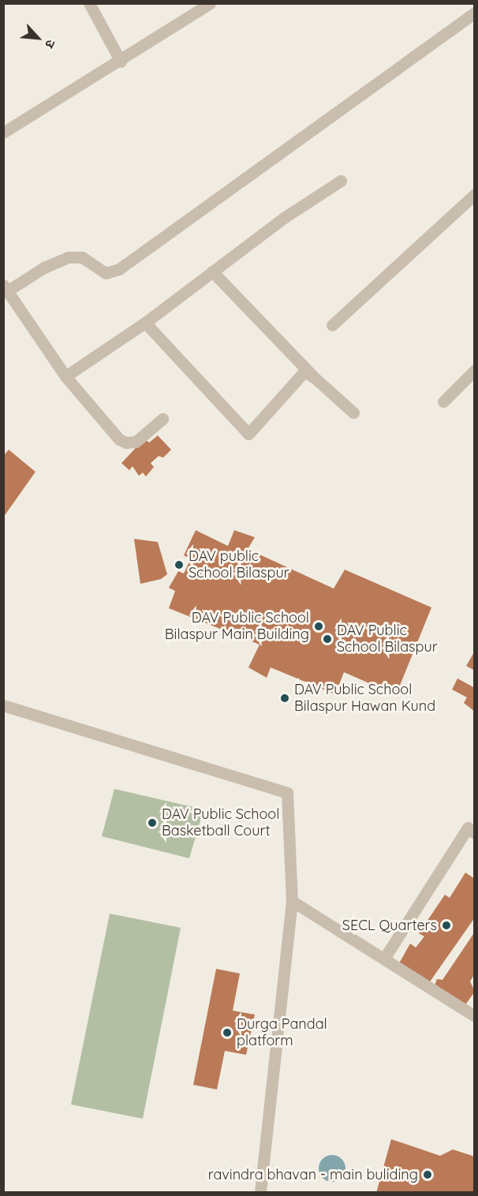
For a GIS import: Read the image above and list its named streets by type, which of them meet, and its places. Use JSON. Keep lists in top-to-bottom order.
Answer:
{
  "places": [
    "DAV public School Bilaspur",
    "DAV Public School Bilaspur Main Building",
    "DAV Public School Bilaspur",
    "DAV Public School Bilaspur Hawan Kund",
    "DAV Public School Basketball Court",
    "SECL Quarters",
    "Durga Pandal platform",
    "ravindra bhavan - main buliding"
  ],
  "north": "bottom right"
}
